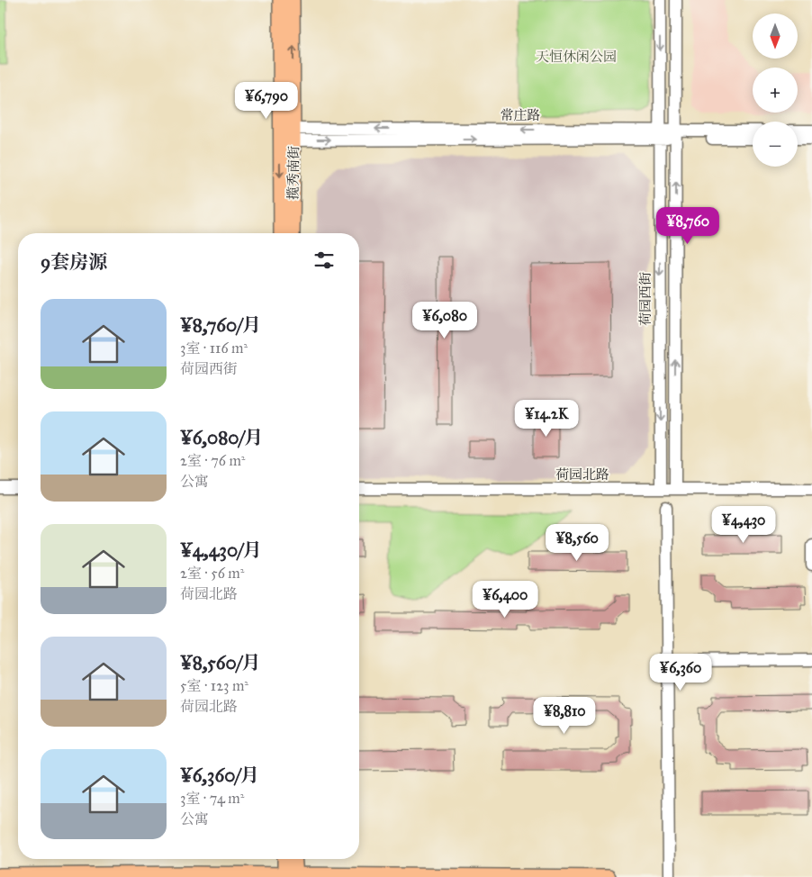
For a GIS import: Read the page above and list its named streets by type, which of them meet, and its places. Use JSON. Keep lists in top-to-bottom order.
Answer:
{
  "streets": {
    "main road": ["揽秀南街"],
    "street": ["常庄路", "荷园西街", "荷园北路"]
  },
  "crossings": [
    ["常庄路", "揽秀南街"],
    ["常庄路", "荷园西街"],
    ["荷园西街", "荷园北路"]
  ],
  "parks": ["天恒休闲公园"],
  "north": "bottom",
  "page": {
    "map_buttons": ["+", "−"],
    "price": [
      "¥6,790",
      "¥8,760",
      "¥6,080",
      "¥14.2K",
      "¥4,430",
      "¥8,560",
      "¥6,400",
      "¥6,360",
      "¥8,810"
    ],
    "heading": "9套房源",
    "list": [
      {
        "name": "¥8,760/月",
        "note": "3室 · 116 m² · 荷园西街"
      },
      {
        "name": "¥6,080/月",
        "note": "2室 · 76 m² · 公寓"
      },
      {
        "name": "¥4,430/月",
        "note": "2室 · 56 m² · 荷园北路"
      },
      {
        "name": "¥8,560/月",
        "note": "5室 · 123 m² · 荷园北路"
      },
      {
        "name": "¥6,360/月",
        "note": "3室 · 74 m² · 公寓"
      }
    ]
  }
}
